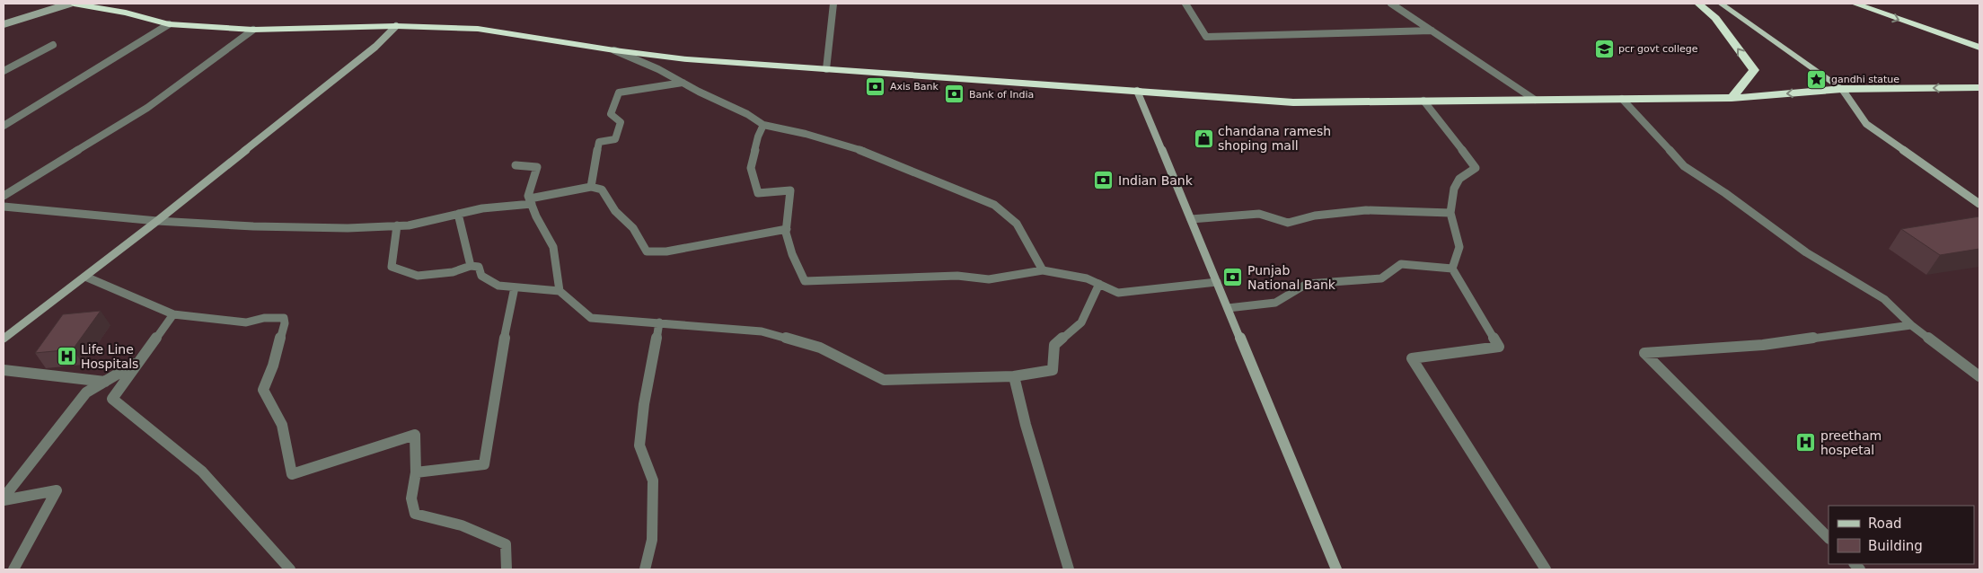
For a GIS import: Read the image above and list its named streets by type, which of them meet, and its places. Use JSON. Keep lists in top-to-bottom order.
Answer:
{
  "places": {
    "school or university": ["pcr govt college"],
    "place": ["gandhi statue"],
    "bank": [
      "Axis Bank",
      "Bank of India",
      "Indian Bank",
      "Punjab National Bank"
    ],
    "shop": ["chandana ramesh shoping mall"],
    "hospital": ["Life Line Hospitals", "preetham hospetal"]
  },
  "legend": ["Road", "Building"]
}
